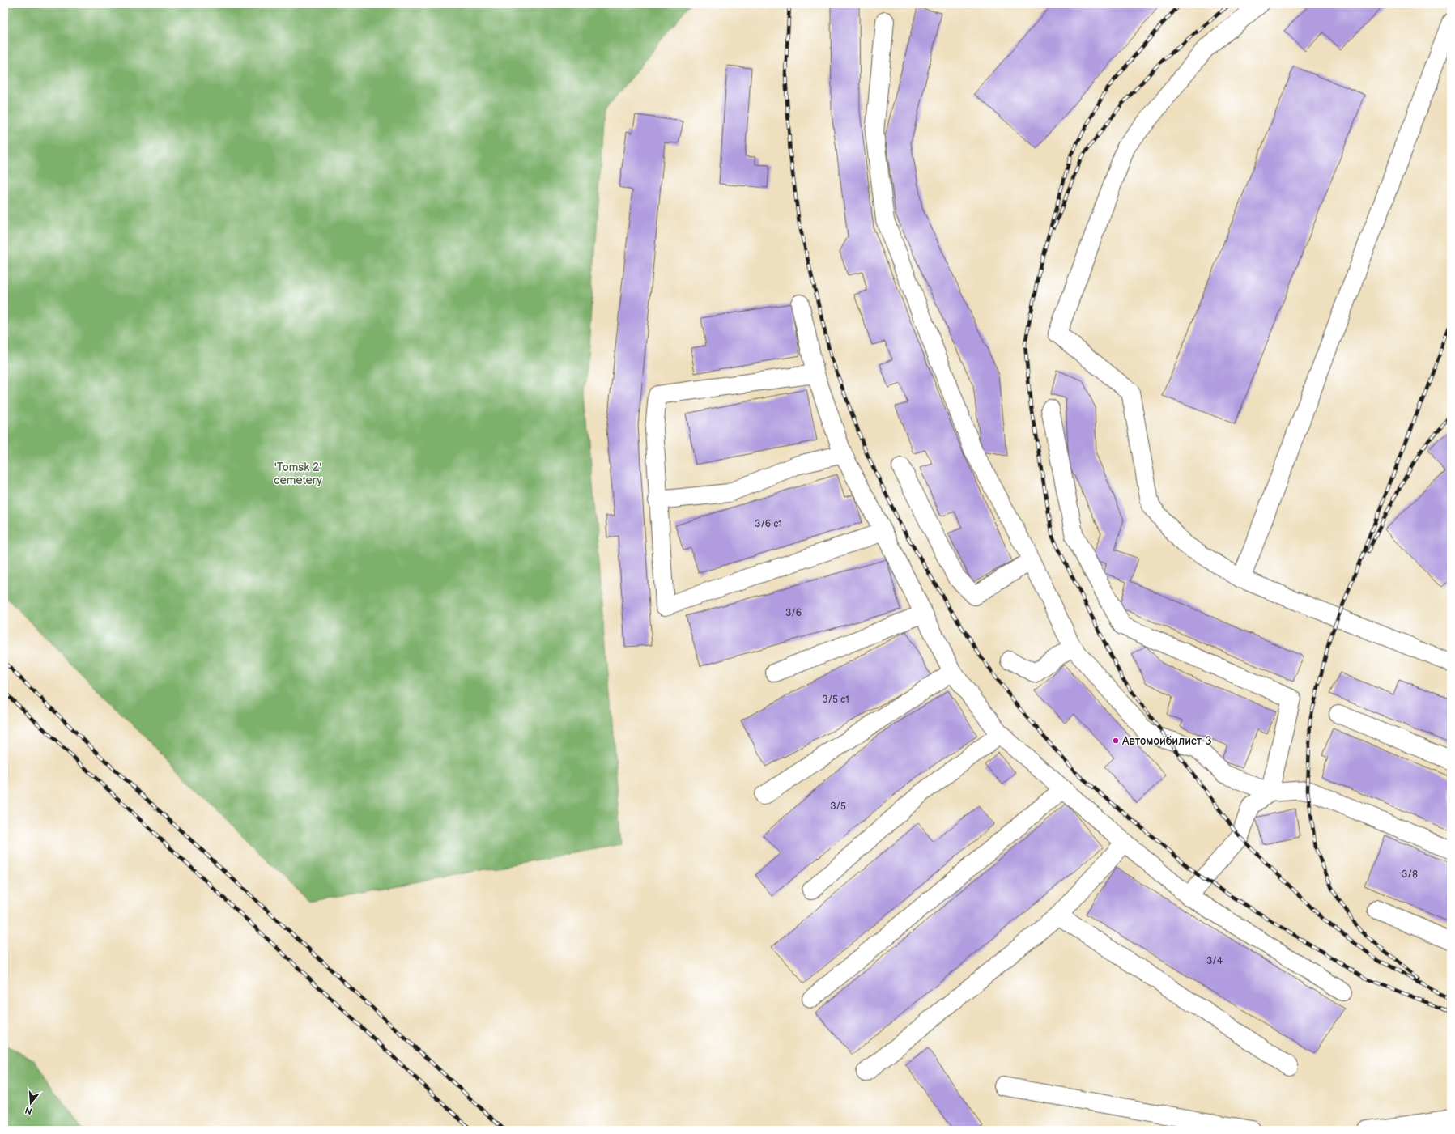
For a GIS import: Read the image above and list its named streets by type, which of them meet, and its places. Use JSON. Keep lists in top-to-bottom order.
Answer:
{
  "parks": ["'Tomsk 2' cemetery"],
  "places": ["Автомоибилист 3"],
  "house_numbers": [
    "3/6 с1",
    "3/6",
    "3/5 с1",
    "3/5",
    "3/8",
    "3/4"
  ],
  "north": "bottom"
}
